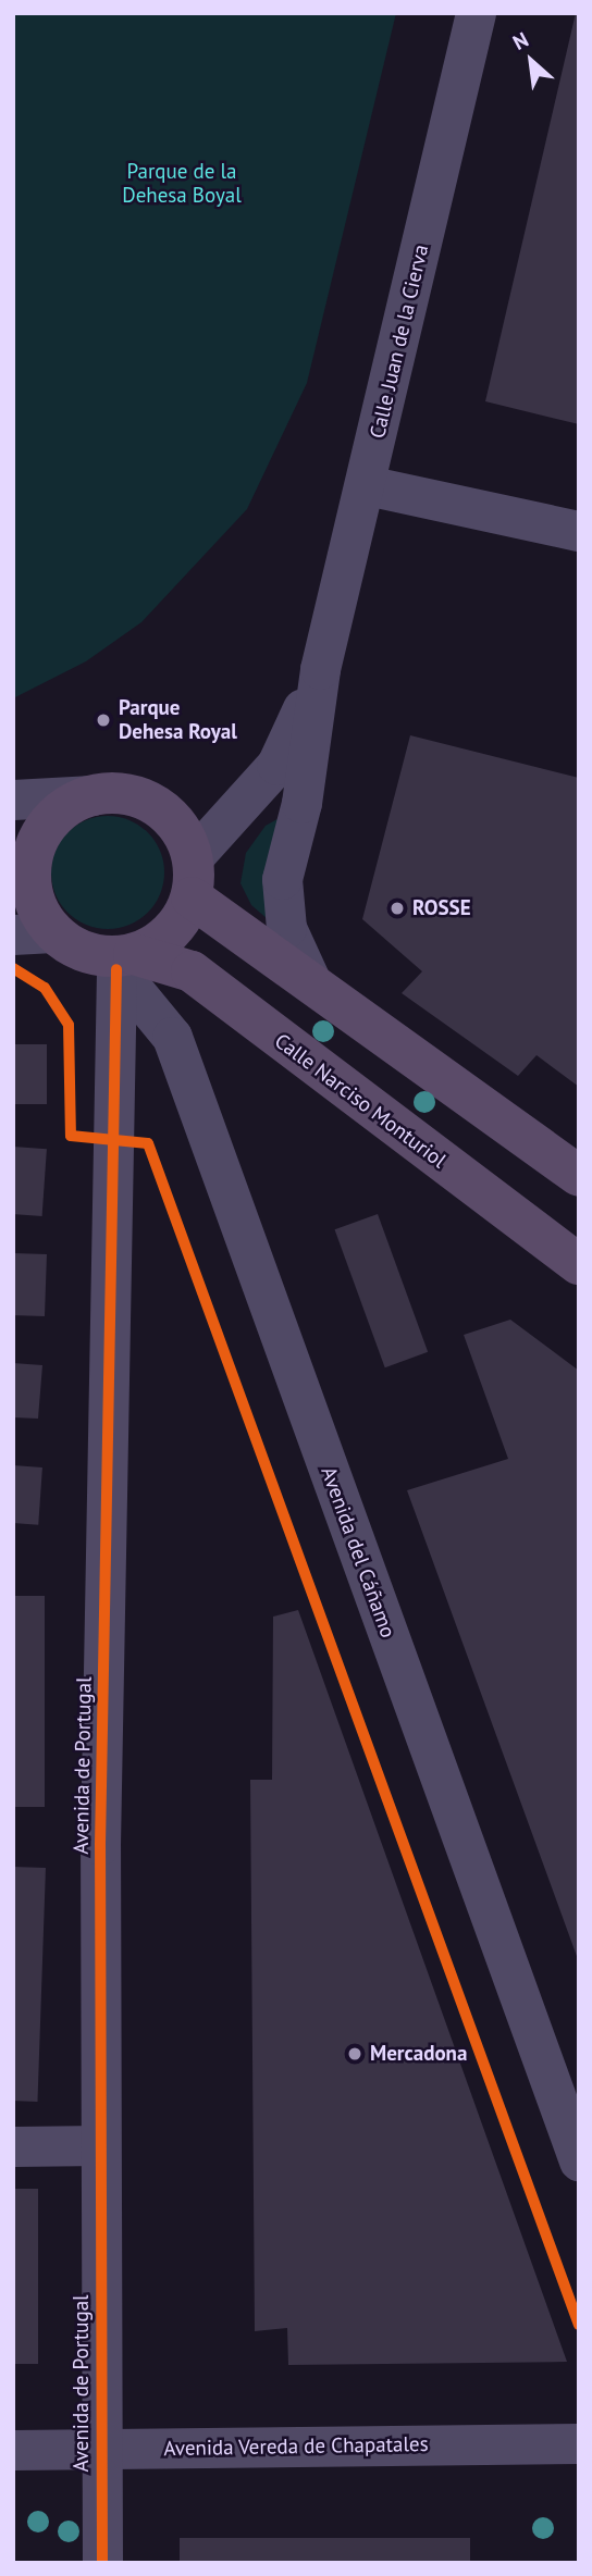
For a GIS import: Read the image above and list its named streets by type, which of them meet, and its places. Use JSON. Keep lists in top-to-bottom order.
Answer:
{
  "streets": {
    "main road": ["Calle Narciso Monturiol"],
    "street": [
      "Calle Juan de la Cierva",
      "Avenida del Cáñamo",
      "Avenida de Portugal",
      "Avenida Vereda de Chapatales"
    ]
  },
  "crossings": [
    ["Calle Narciso Monturiol", "Avenida del Cáñamo"],
    ["Calle Narciso Monturiol", "Avenida de Portugal"],
    ["Avenida del Cáñamo", "Avenida de Portugal"],
    ["Avenida de Portugal", "Avenida Vereda de Chapatales"]
  ],
  "parks": ["Parque de la Dehesa Boyal"],
  "places": ["Parque Dehesa Royal", "ROSSE", "Mercadona"],
  "north": "top left"
}
